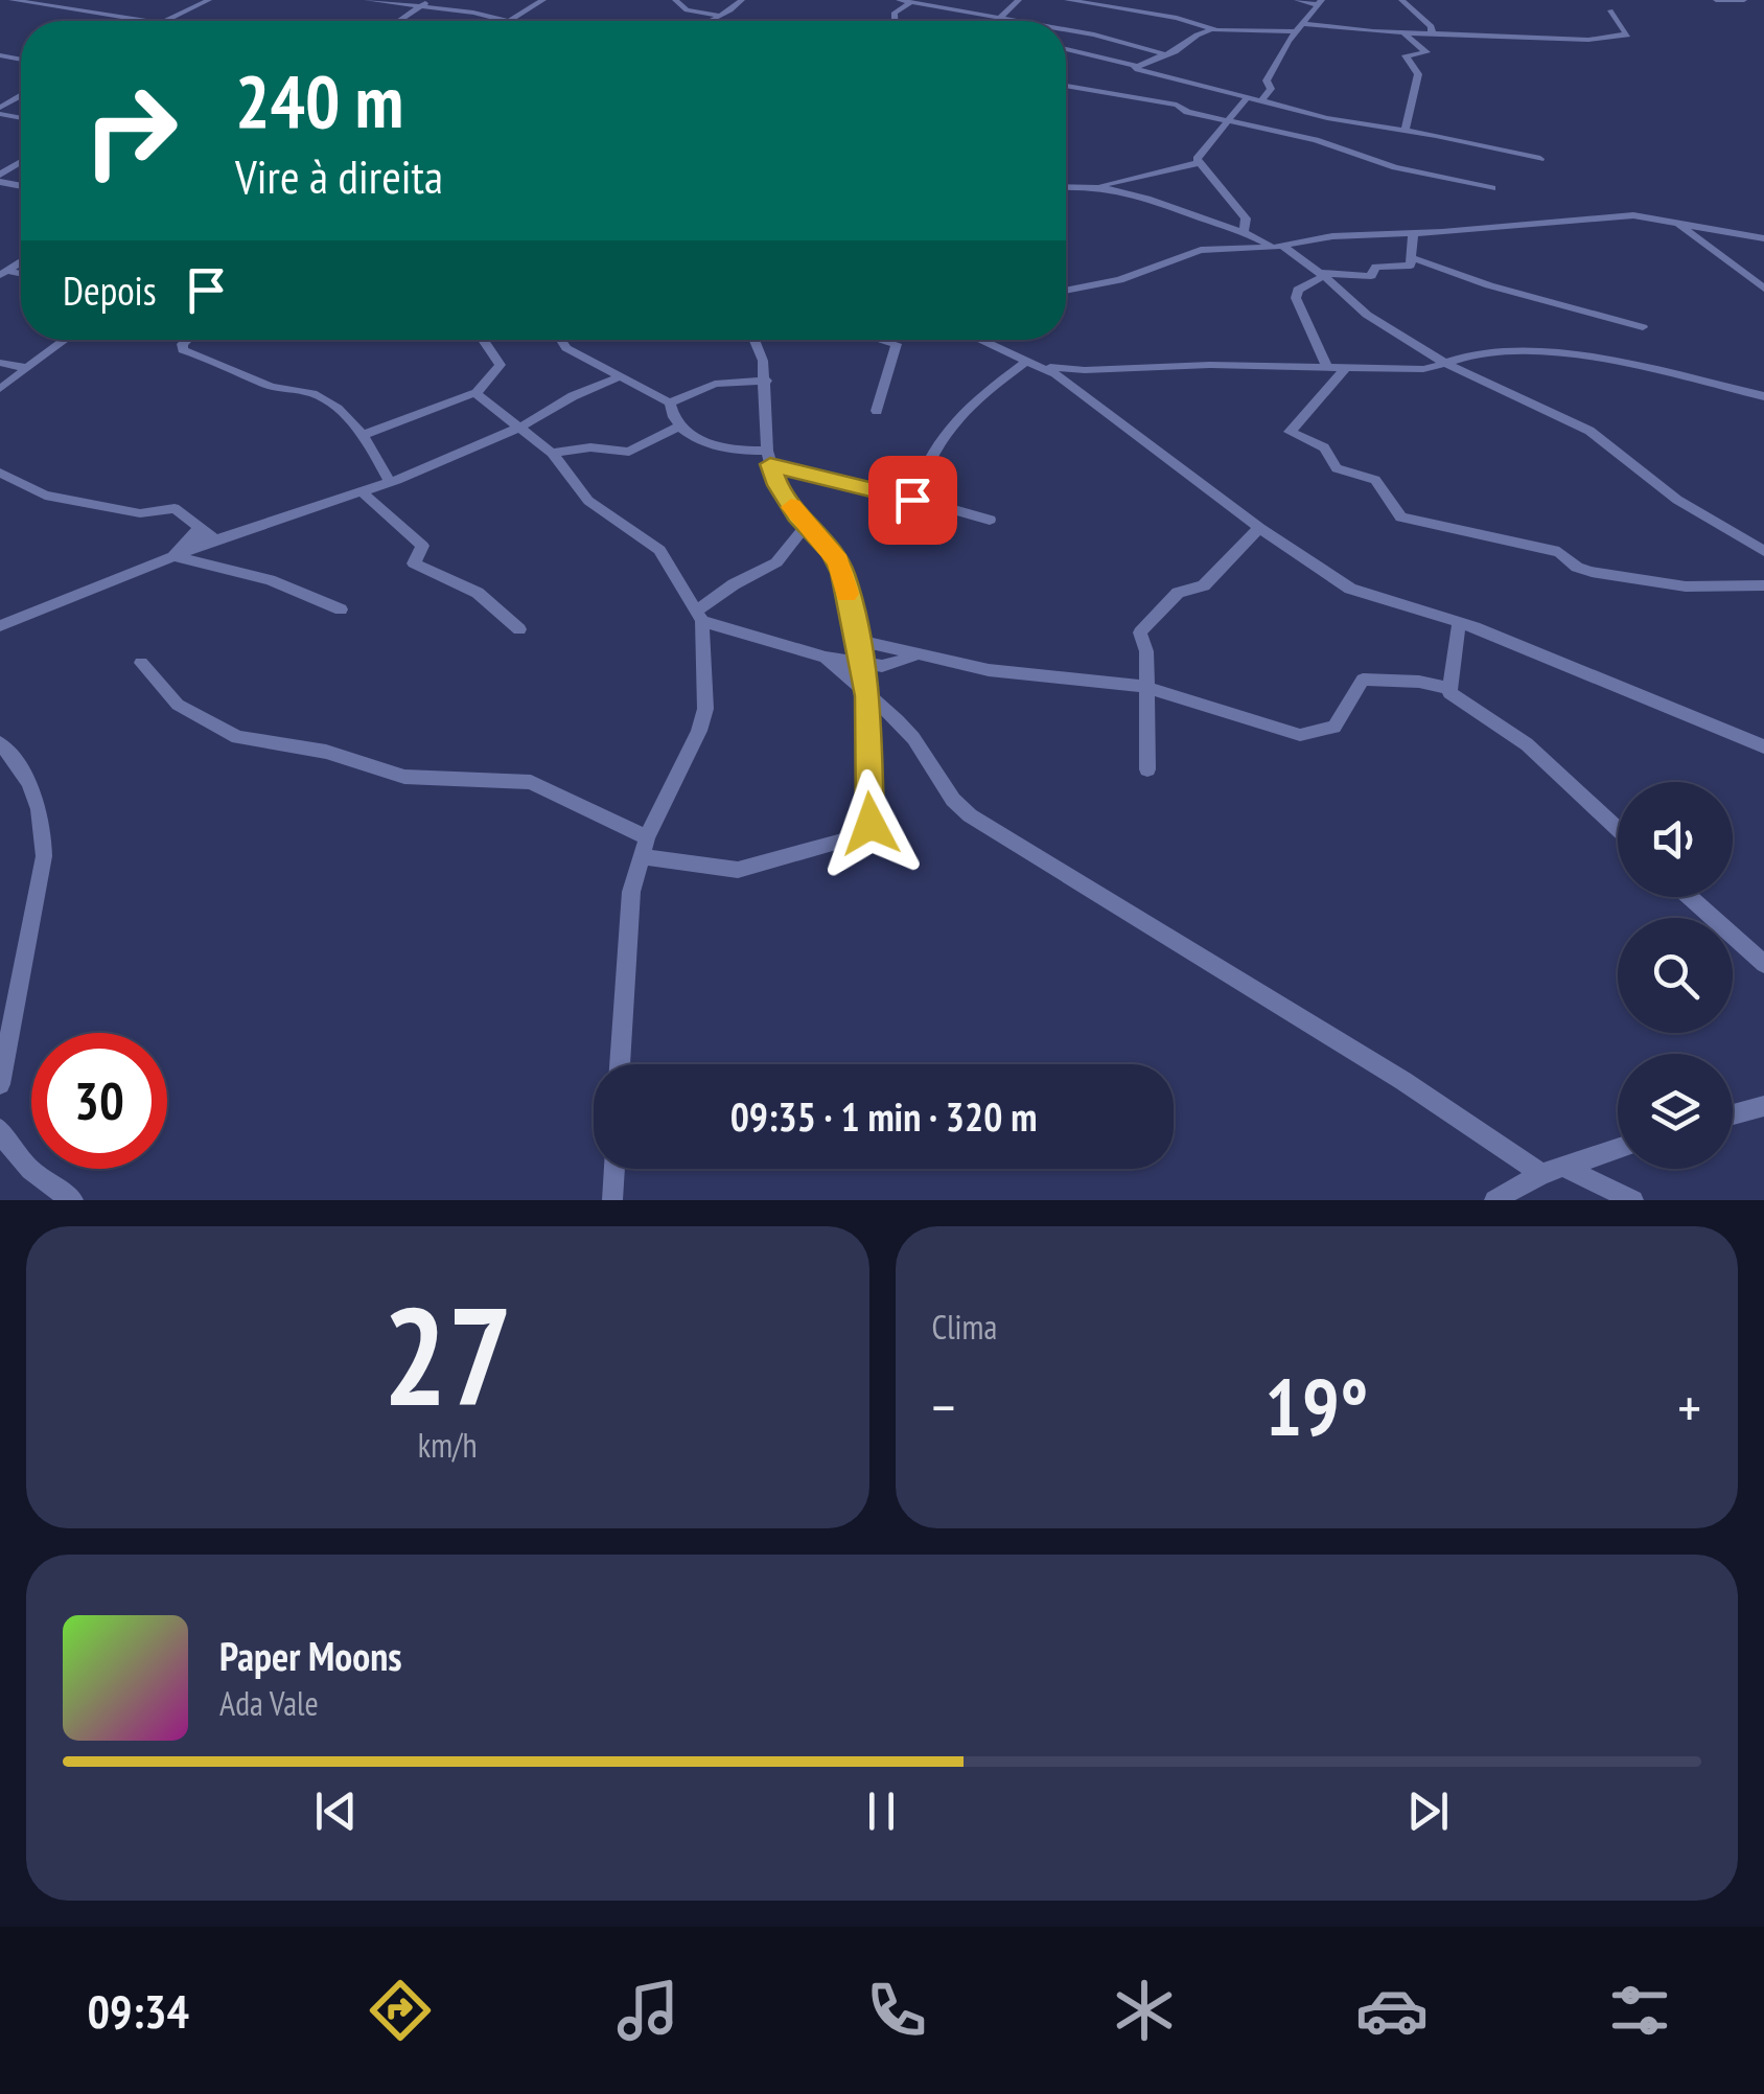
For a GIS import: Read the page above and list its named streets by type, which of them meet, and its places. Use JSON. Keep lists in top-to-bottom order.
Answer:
{
  "page": {
    "turn": ["240 m", "Vire à direita"],
    "then": "Depois",
    "limit": "30",
    "trip": "09:35 · 1 min · 320 m",
    "tile": [
      ["27", "km/h"],
      "Clima"
    ],
    "heat": ["−", "19°", "+"],
    "song": ["Paper Moons", "Ada Vale"],
    "tabs": "09:34"
  }
}
